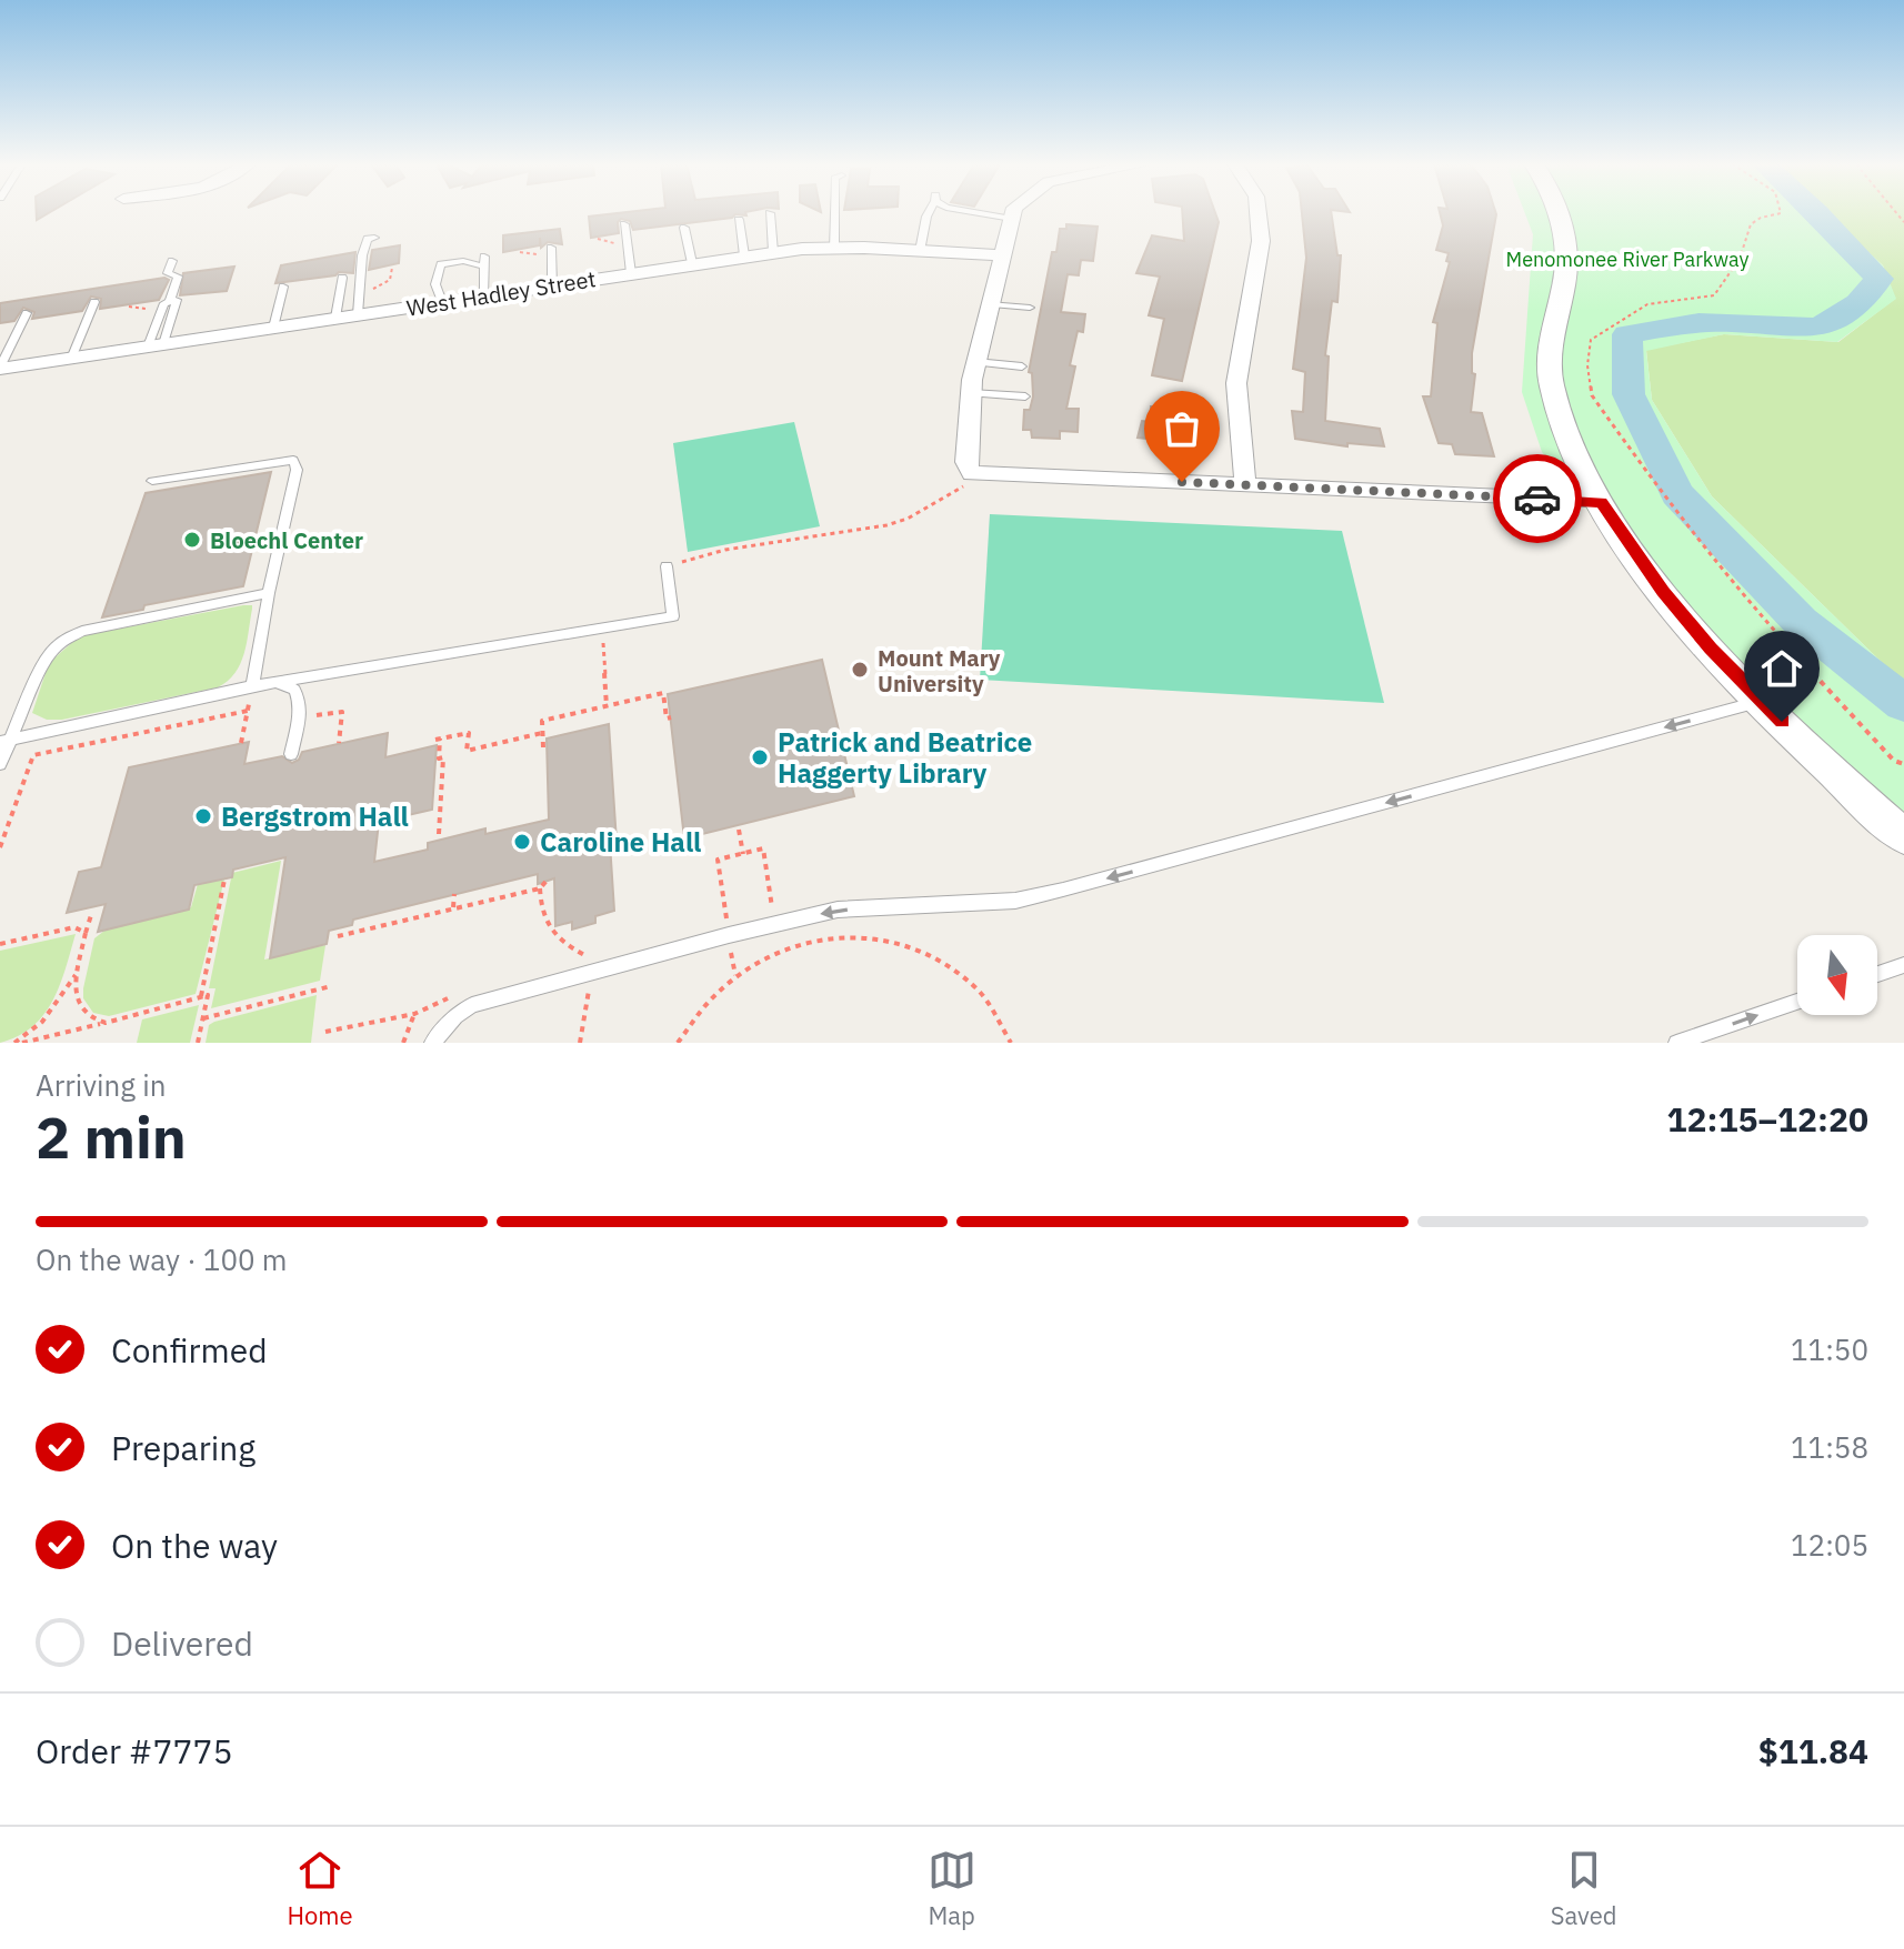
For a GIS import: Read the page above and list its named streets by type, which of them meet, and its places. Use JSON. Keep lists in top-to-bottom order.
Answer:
{
  "streets": {
    "street": ["West Hadley Street"]
  },
  "parks": ["Menomonee River Parkway"],
  "places": [
    "Bloechl Center",
    "Mount Mary University",
    "Patrick and Beatrice Haggerty Library",
    "Bergstrom Hall",
    "Caroline Hall"
  ],
  "north": "bottom",
  "page": {
    "heading": ["2 min", "Arriving in", "12:15–12:20"],
    "panel": ["Order #7775", "$11.84"],
    "bar": "On the way · 100 m",
    "list": [
      ["Confirmed", "11:50"],
      ["Preparing", "11:58"],
      ["On the way", "12:05"],
      "Delivered"
    ],
    "tabs": ["Home", "Map", "Saved"]
  }
}
